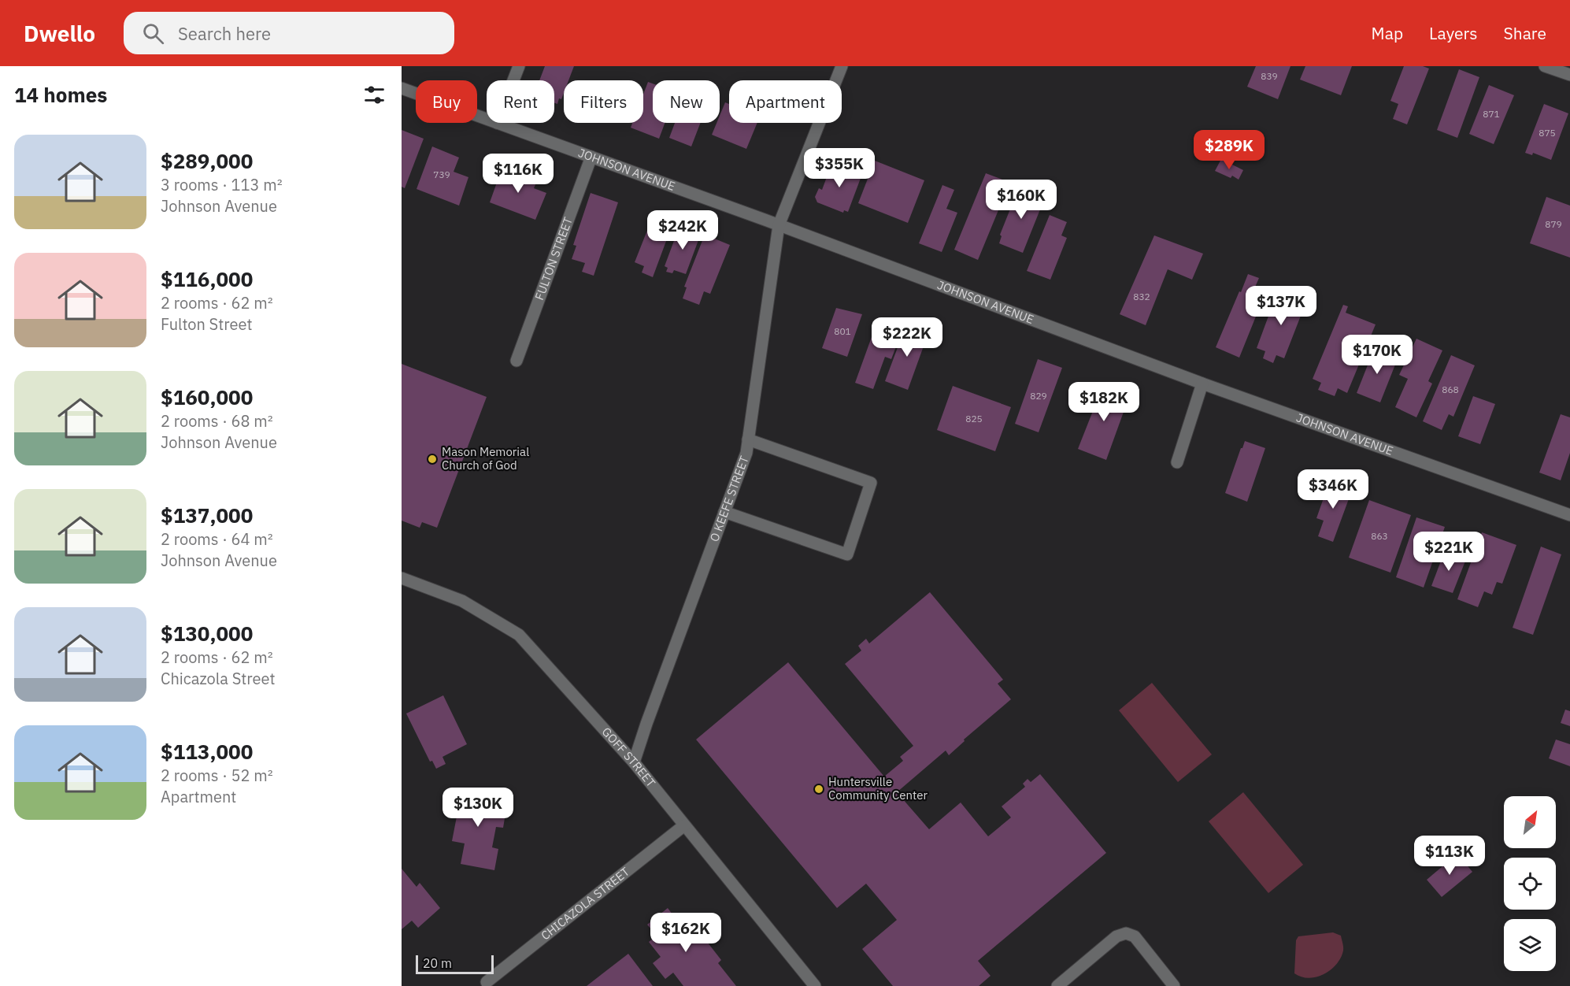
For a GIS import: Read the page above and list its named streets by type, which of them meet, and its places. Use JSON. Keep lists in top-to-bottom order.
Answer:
{
  "streets": {
    "street": [
      "JOHNSON AVENUE",
      "FULTON STREET",
      "O KEEFE STREET",
      "GOFF STREET",
      "CHICAZOLA STREET"
    ]
  },
  "crossings": [
    ["JOHNSON AVENUE", "FULTON STREET"],
    ["JOHNSON AVENUE", "O KEEFE STREET"],
    ["O KEEFE STREET", "GOFF STREET"],
    ["GOFF STREET", "CHICAZOLA STREET"]
  ],
  "places": ["Mason Memorial Church of God", "Huntersville Community Center"],
  "house_numbers": [
    "839",
    "871",
    "875",
    "739",
    "879",
    "832",
    "801",
    "868",
    "829",
    "825",
    "863"
  ],
  "scale_bar": "20 m",
  "north": "top right",
  "page": {
    "header": "Dwello",
    "search": "Search here",
    "nav": ["Map", "Layers", "Share"],
    "heading": "14 homes",
    "chip": [
      "Buy",
      "Rent",
      "Filters",
      "New",
      "Apartment"
    ],
    "list": [
      {
        "name": "$289,000",
        "note": "3 rooms · 113 m² · Johnson Avenue"
      },
      {
        "name": "$116,000",
        "note": "2 rooms · 62 m² · Fulton Street"
      },
      {
        "name": "$160,000",
        "note": "2 rooms · 68 m² · Johnson Avenue"
      },
      {
        "name": "$137,000",
        "note": "2 rooms · 64 m² · Johnson Avenue"
      },
      {
        "name": "$130,000",
        "note": "2 rooms · 62 m² · Chicazola Street"
      },
      {
        "name": "$113,000",
        "note": "2 rooms · 52 m² · Apartment"
      }
    ],
    "price": [
      "$289K",
      "$355K",
      "$116K",
      "$160K",
      "$242K",
      "$137K",
      "$222K",
      "$170K",
      "$182K",
      "$346K",
      "$221K",
      "$130K",
      "$113K",
      "$162K"
    ],
    "scale": "20 m"
  }
}
